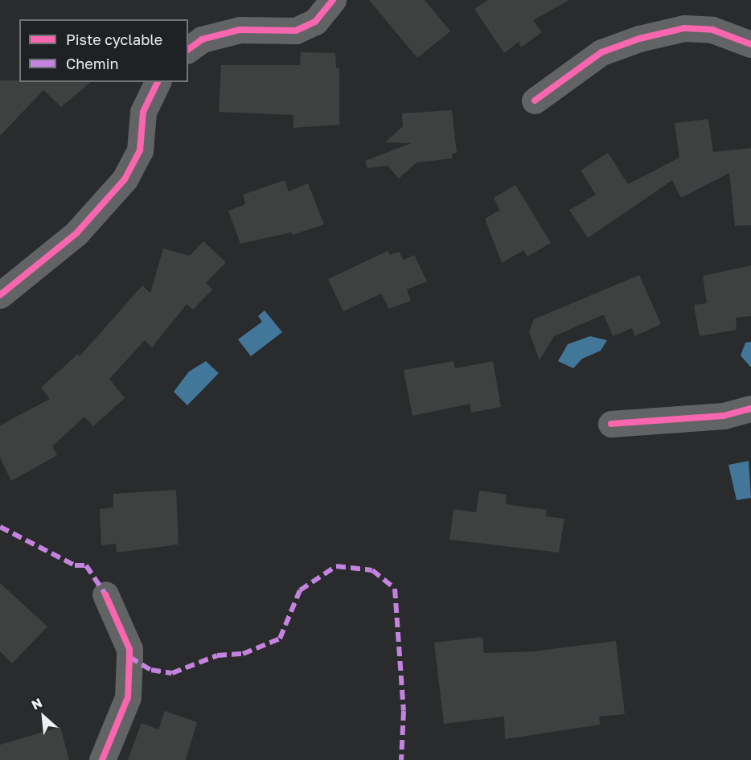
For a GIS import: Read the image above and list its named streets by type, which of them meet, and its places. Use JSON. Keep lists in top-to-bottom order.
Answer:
{
  "legend": ["Piste cyclable", "Chemin"],
  "north": "top left"
}
